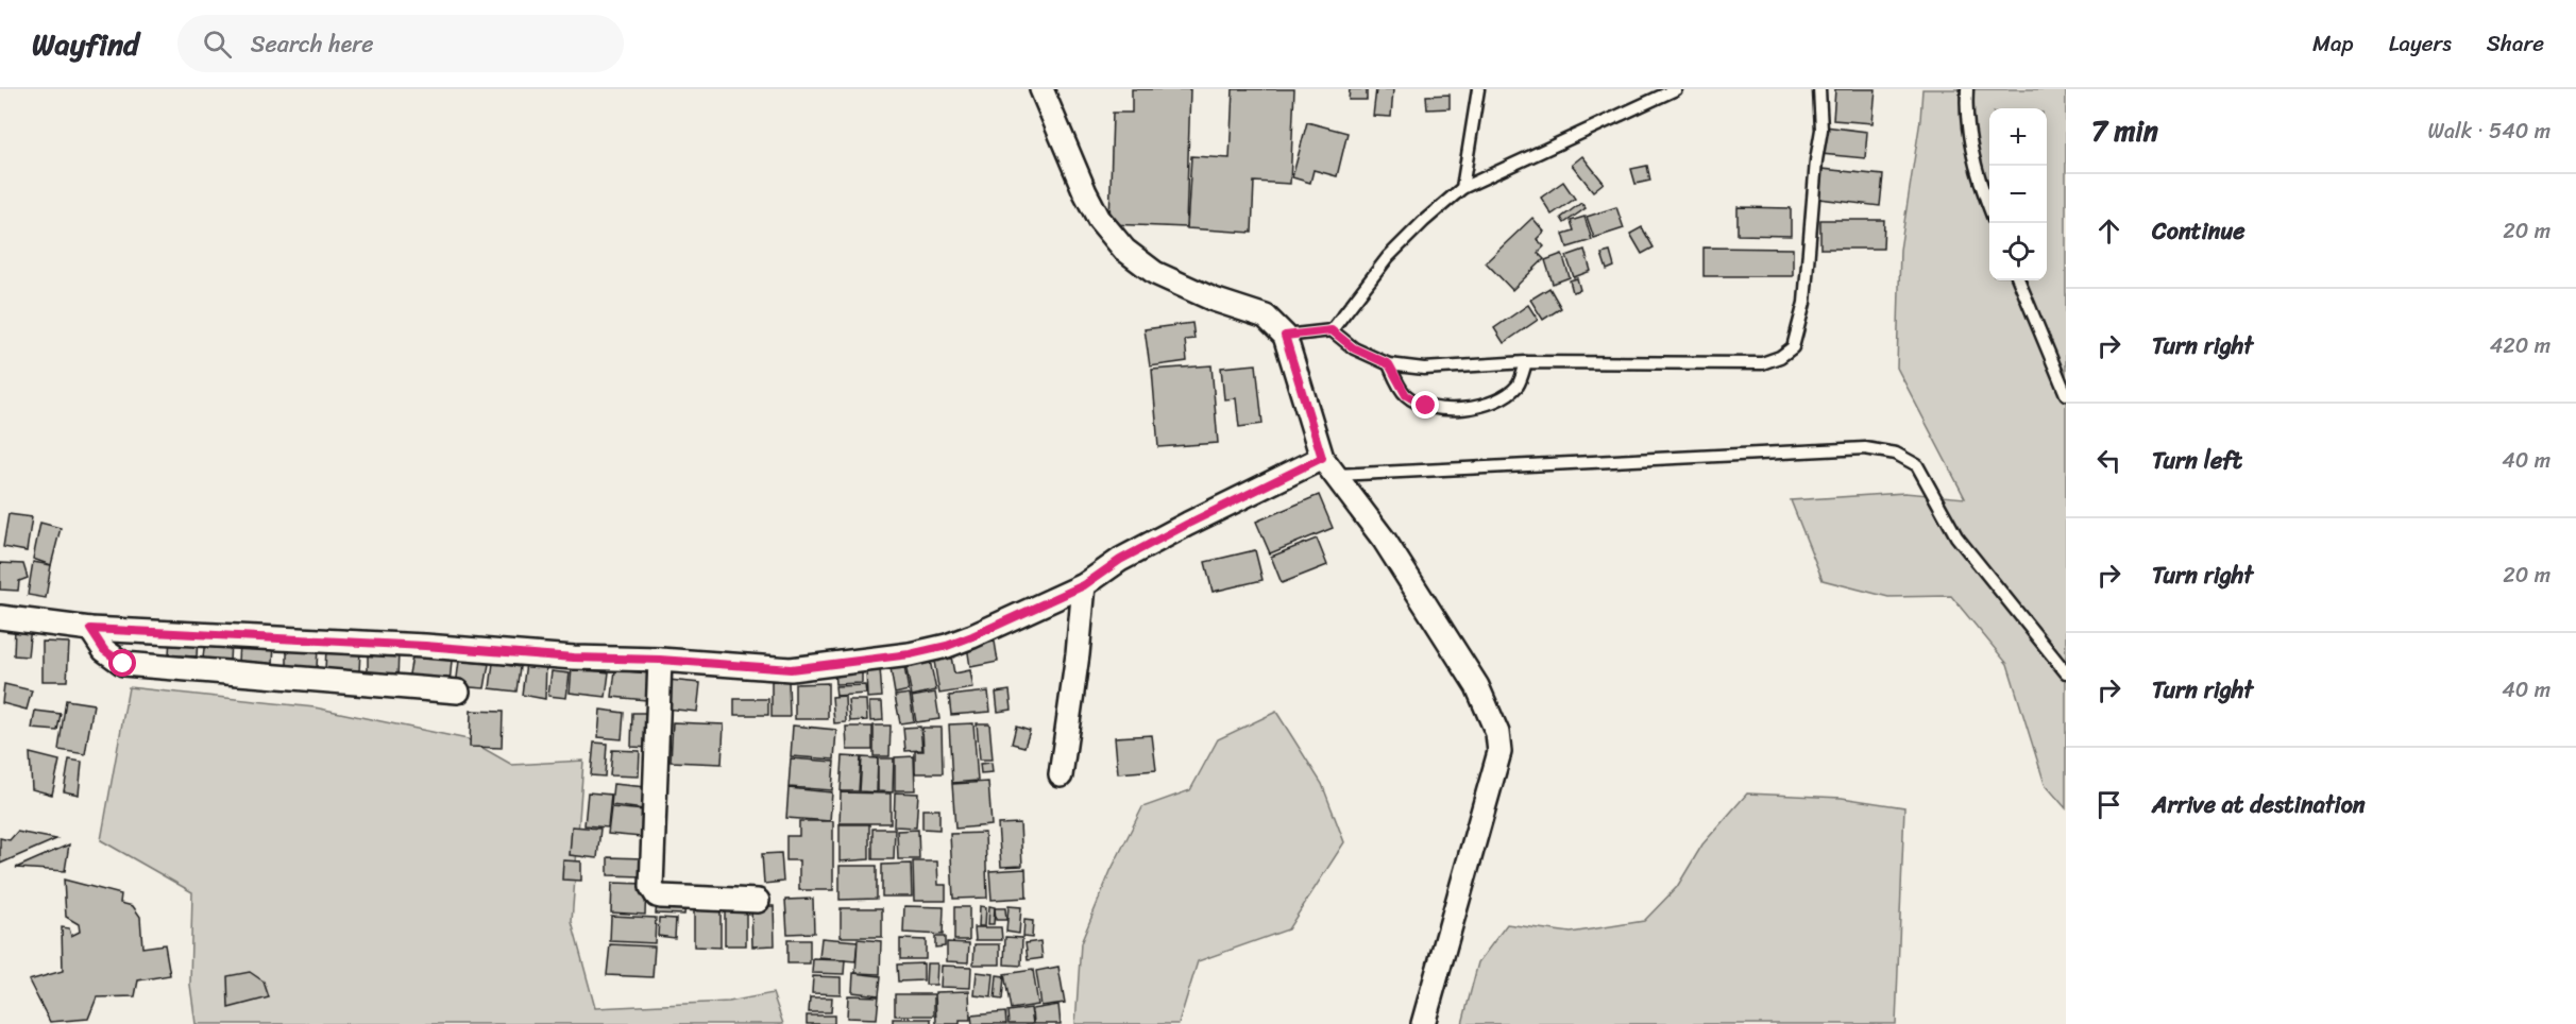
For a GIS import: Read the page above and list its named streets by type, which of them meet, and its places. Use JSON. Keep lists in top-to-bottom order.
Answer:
{
  "page": {
    "header": "Wayfind",
    "search": "Search here",
    "nav": ["Map", "Layers", "Share"],
    "heading": ["7 min", "Walk · 540 m"],
    "map_buttons": ["+", "−"],
    "list": [
      ["Continue", "20 m"],
      ["Turn right", "420 m"],
      ["Turn left", "40 m"],
      ["Turn right", "20 m"],
      ["Turn right", "40 m"],
      "Arrive at destination"
    ]
  }
}
